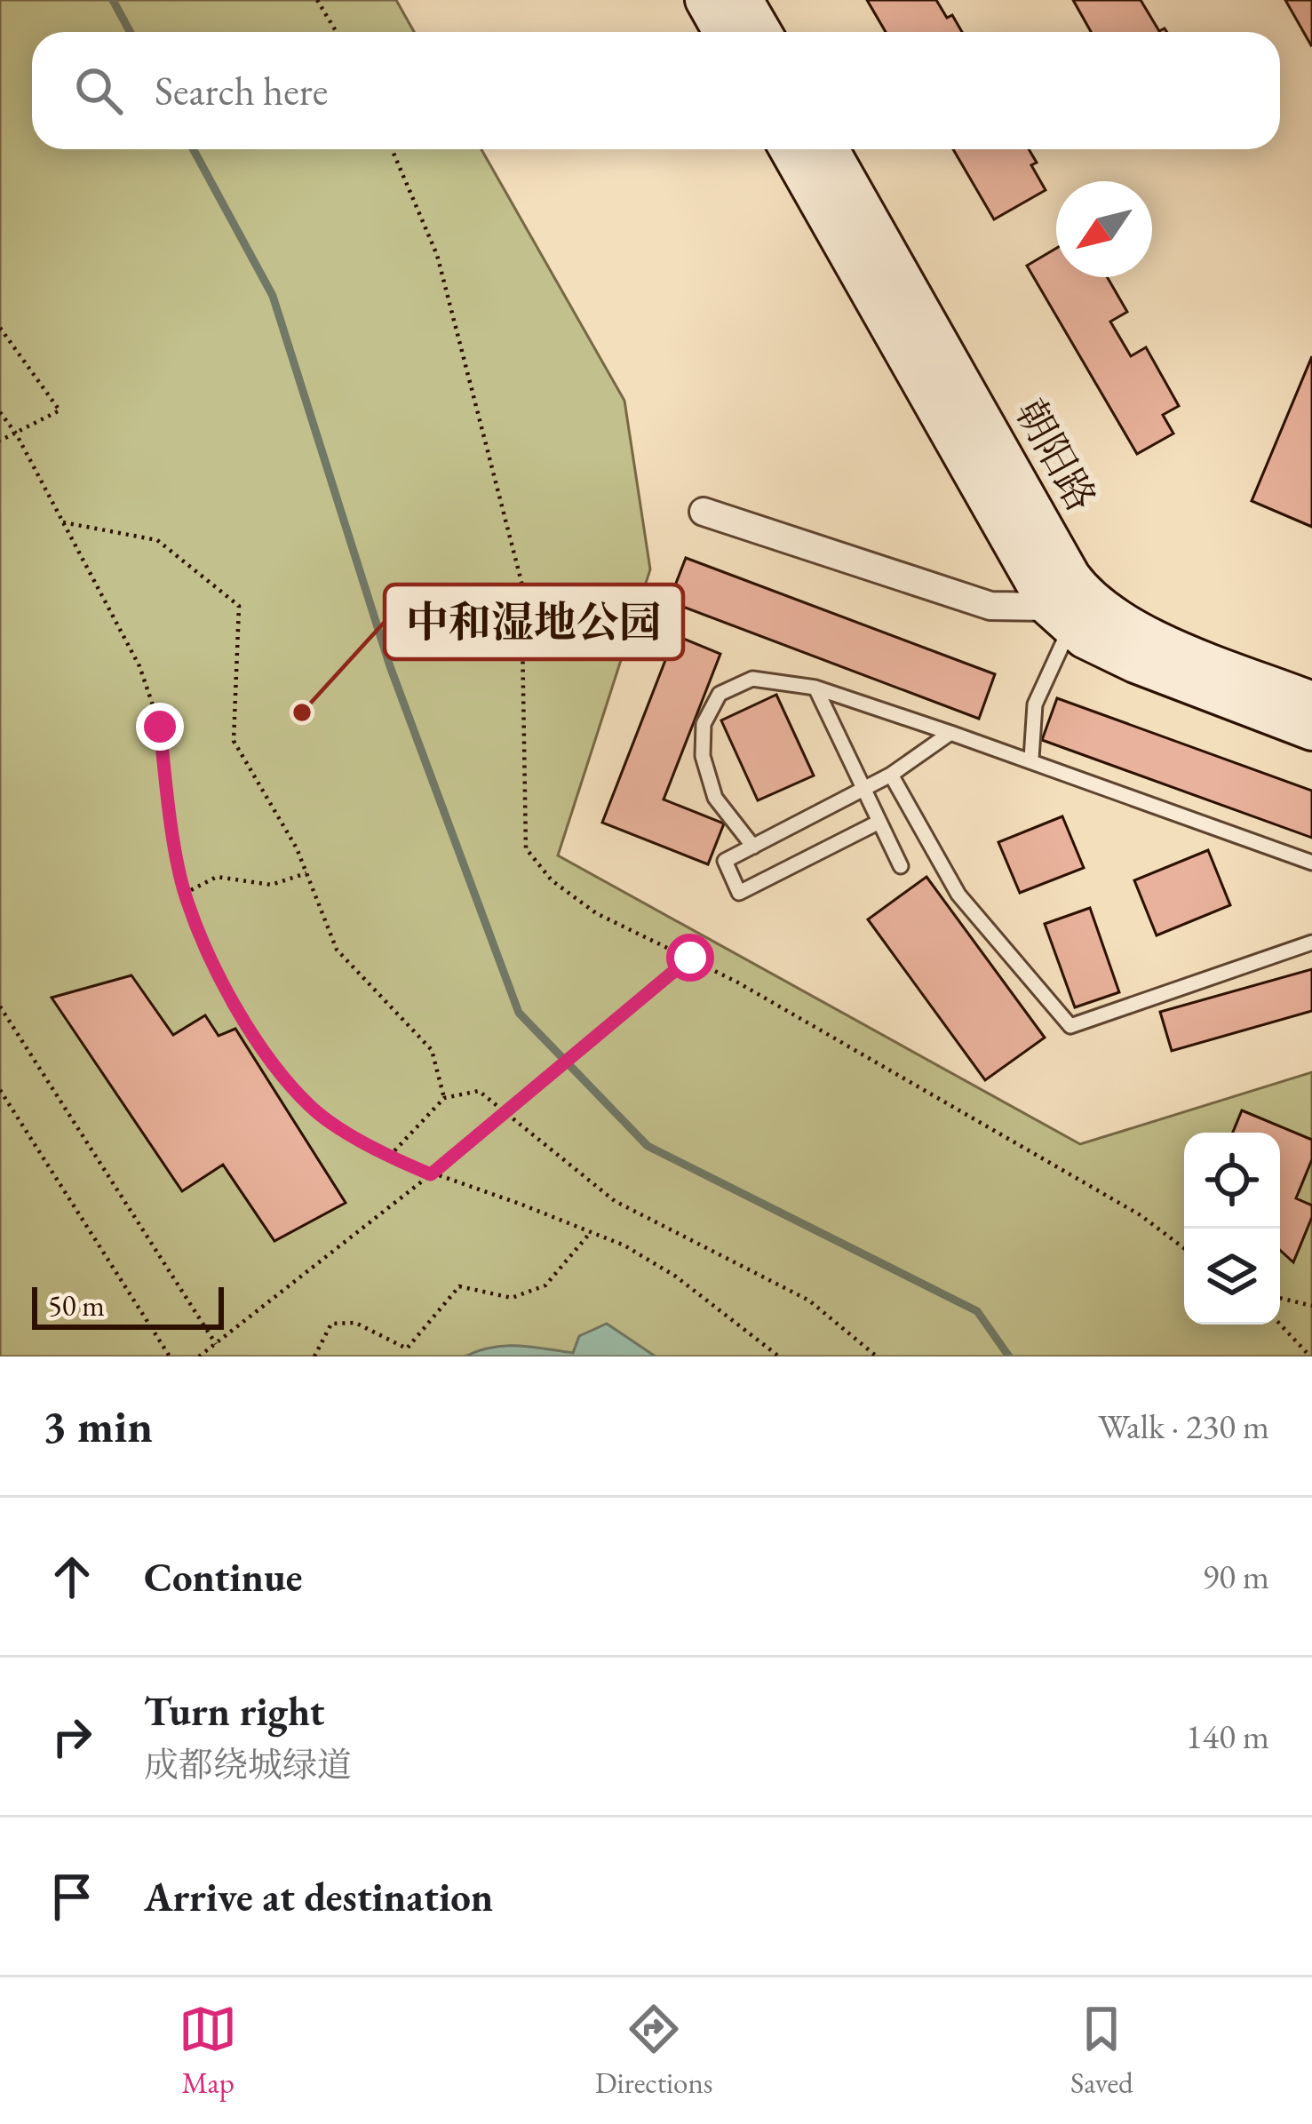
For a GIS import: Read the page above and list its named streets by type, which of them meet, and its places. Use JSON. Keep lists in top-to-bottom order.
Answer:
{
  "streets": {
    "main road": ["朝阳路"]
  },
  "places": ["中和湿地公园"],
  "scale_bar": "50 m",
  "north": "bottom left",
  "page": {
    "search": "Search here",
    "scale": "50 m",
    "heading": ["3 min", "Walk · 230 m"],
    "list": [
      ["Continue", "90 m"],
      ["Turn right", "成都绕城绿道", "140 m"],
      "Arrive at destination"
    ],
    "nav": ["Map", "Directions", "Saved"]
  }
}
